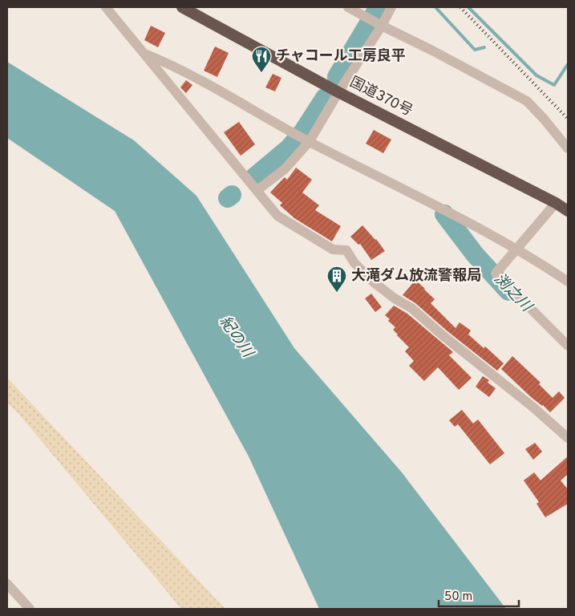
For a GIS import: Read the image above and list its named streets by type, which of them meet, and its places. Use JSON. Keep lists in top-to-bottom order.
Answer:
{
  "streets": {
    "highway": ["国道370号"]
  },
  "water": ["渕之川", "紀の川"],
  "places": {
    "restaurant": ["チャコール工房良平"],
    "building": ["大滝ダム放流警報局"]
  },
  "scale_bar": "50 m"
}
